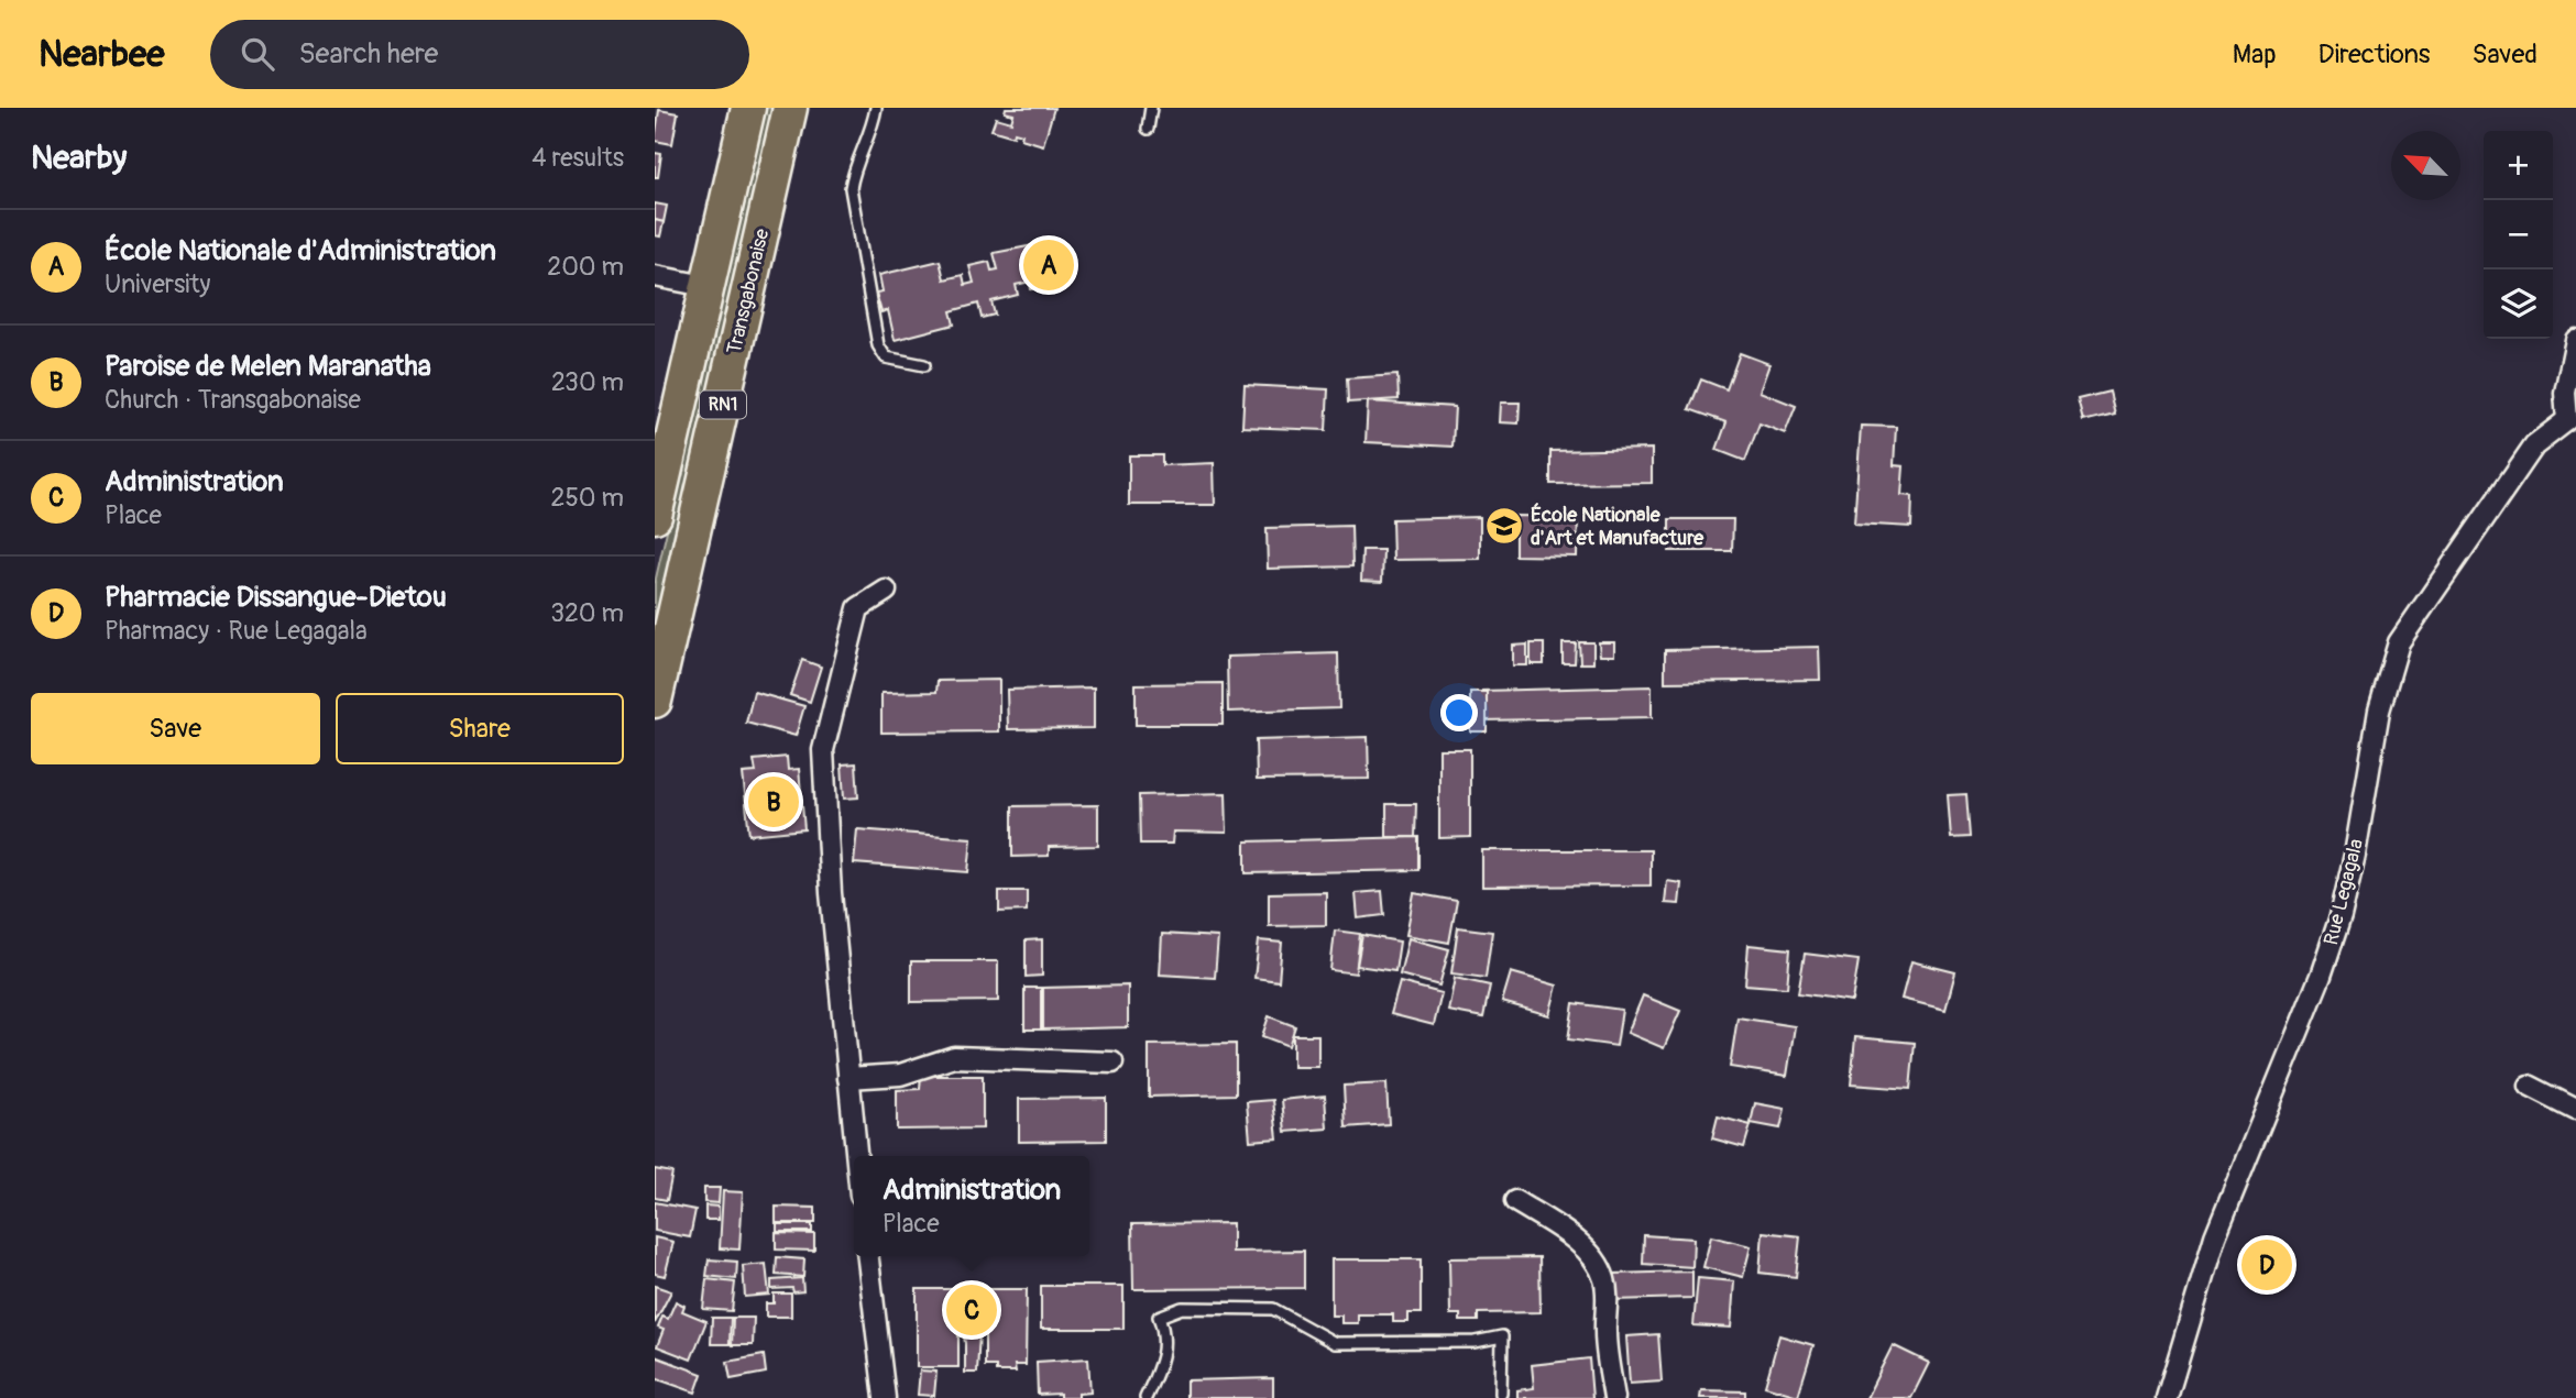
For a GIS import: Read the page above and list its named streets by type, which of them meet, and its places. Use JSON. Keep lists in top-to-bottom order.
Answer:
{
  "streets": {
    "highway": ["Transgabonaise", "RN1"],
    "street": ["Rue Legagala"]
  },
  "places": {
    "school or university": ["École Nationale d'Art et Manufacture"]
  },
  "north": "top left",
  "page": {
    "header": "Nearbee",
    "search": "Search here",
    "nav": ["Map", "Directions", "Saved"],
    "heading": ["Nearby", "4 results"],
    "map_buttons": ["+", "−"],
    "list": [
      {
        "mark": "A",
        "name": "École Nationale d'Administration",
        "note": "University",
        "value": "200 m"
      },
      {
        "mark": "B",
        "name": "Paroise de Melen Maranatha",
        "note": "Church · Transgabonaise",
        "value": "230 m"
      },
      {
        "mark": "C",
        "name": "Administration",
        "note": "Place",
        "value": "250 m"
      },
      {
        "mark": "D",
        "name": "Pharmacie Dissangue-Dietou",
        "note": "Pharmacy · Rue Legagala",
        "value": "320 m"
      }
    ],
    "pins": [
      "A",
      "B",
      "D",
      "C"
    ],
    "buttons": ["Save", "Share"],
    "popup": ["Administration", "Place"]
  }
}
